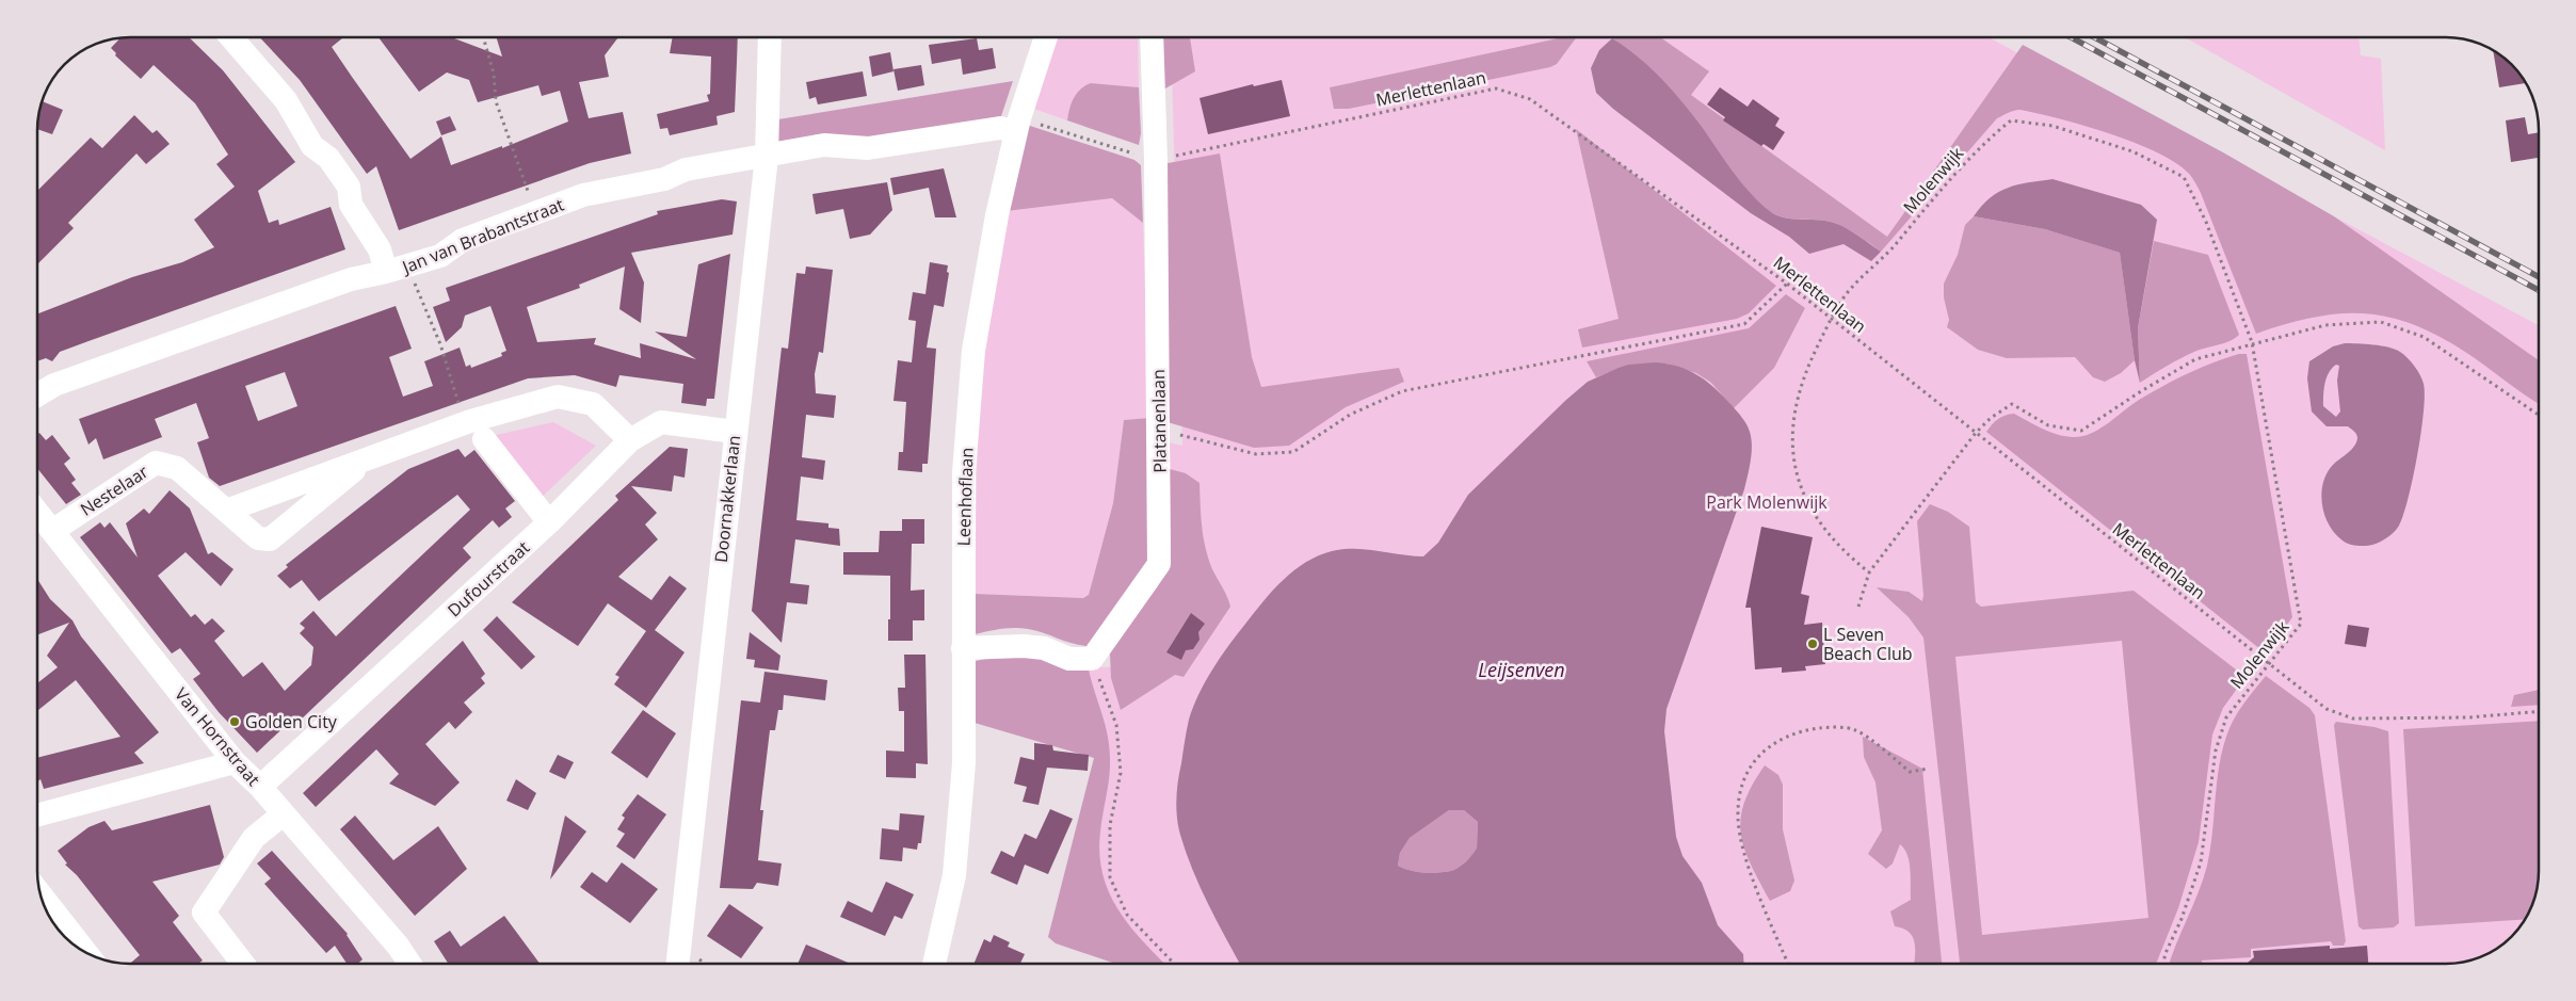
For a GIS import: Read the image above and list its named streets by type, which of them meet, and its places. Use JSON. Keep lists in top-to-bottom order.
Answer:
{
  "streets": {
    "street": [
      "Jan van Brabantstraat",
      "Platanenlaan",
      "Nestelaar",
      "Leenhoflaan",
      "Doornakkerlaan",
      "Dufourstraat",
      "Van Hornstraat"
    ],
    "path": ["Merlettenlaan", "Molenwijk"]
  },
  "crossings": [
    ["Merlettenlaan", "Molenwijk"],
    ["Merlettenlaan", "Jan van Brabantstraat"],
    ["Merlettenlaan", "Platanenlaan"],
    ["Merlettenlaan", "Leenhoflaan"],
    ["Jan van Brabantstraat", "Leenhoflaan"],
    ["Jan van Brabantstraat", "Doornakkerlaan"],
    ["Nestelaar", "Dufourstraat"],
    ["Nestelaar", "Van Hornstraat"],
    ["Doornakkerlaan", "Dufourstraat"],
    ["Dufourstraat", "Van Hornstraat"]
  ],
  "water": ["Leijsenven"],
  "parks": ["Park Molenwijk"],
  "places": ["L Seven Beach Club", "Golden City"]
}
